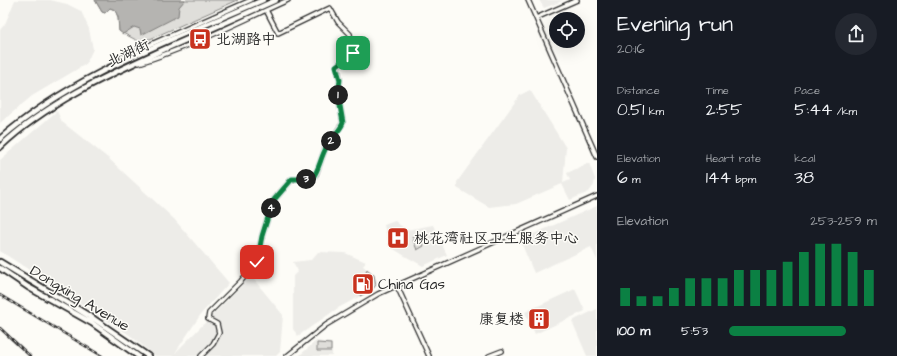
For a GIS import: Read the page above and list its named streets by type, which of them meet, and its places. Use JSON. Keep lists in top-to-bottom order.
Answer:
{
  "streets": {
    "main road": ["北湖街", "Dongxing Avenue"]
  },
  "places": {
    "bus stop": ["北湖路中"],
    "hospital": ["桃花湾社区卫生服务中心"],
    "fuel station": ["China Gas"],
    "building": ["康复楼"]
  },
  "page": {
    "heading": ["Evening run", "20:16"],
    "stats": [
      ["Distance", "0.51 km"],
      ["Time", "2:55"],
      ["Pace", "5:44 /km"],
      ["Elevation", "6 m"],
      ["Heart rate", "144 bpm"],
      ["kcal", "38"]
    ],
    "pins": [
      "1",
      "2",
      "3",
      "4"
    ],
    "chart": ["Elevation", "253–259 m"],
    "list": [
      {
        "name": "100 m",
        "note": "5:53"
      }
    ]
  }
}
